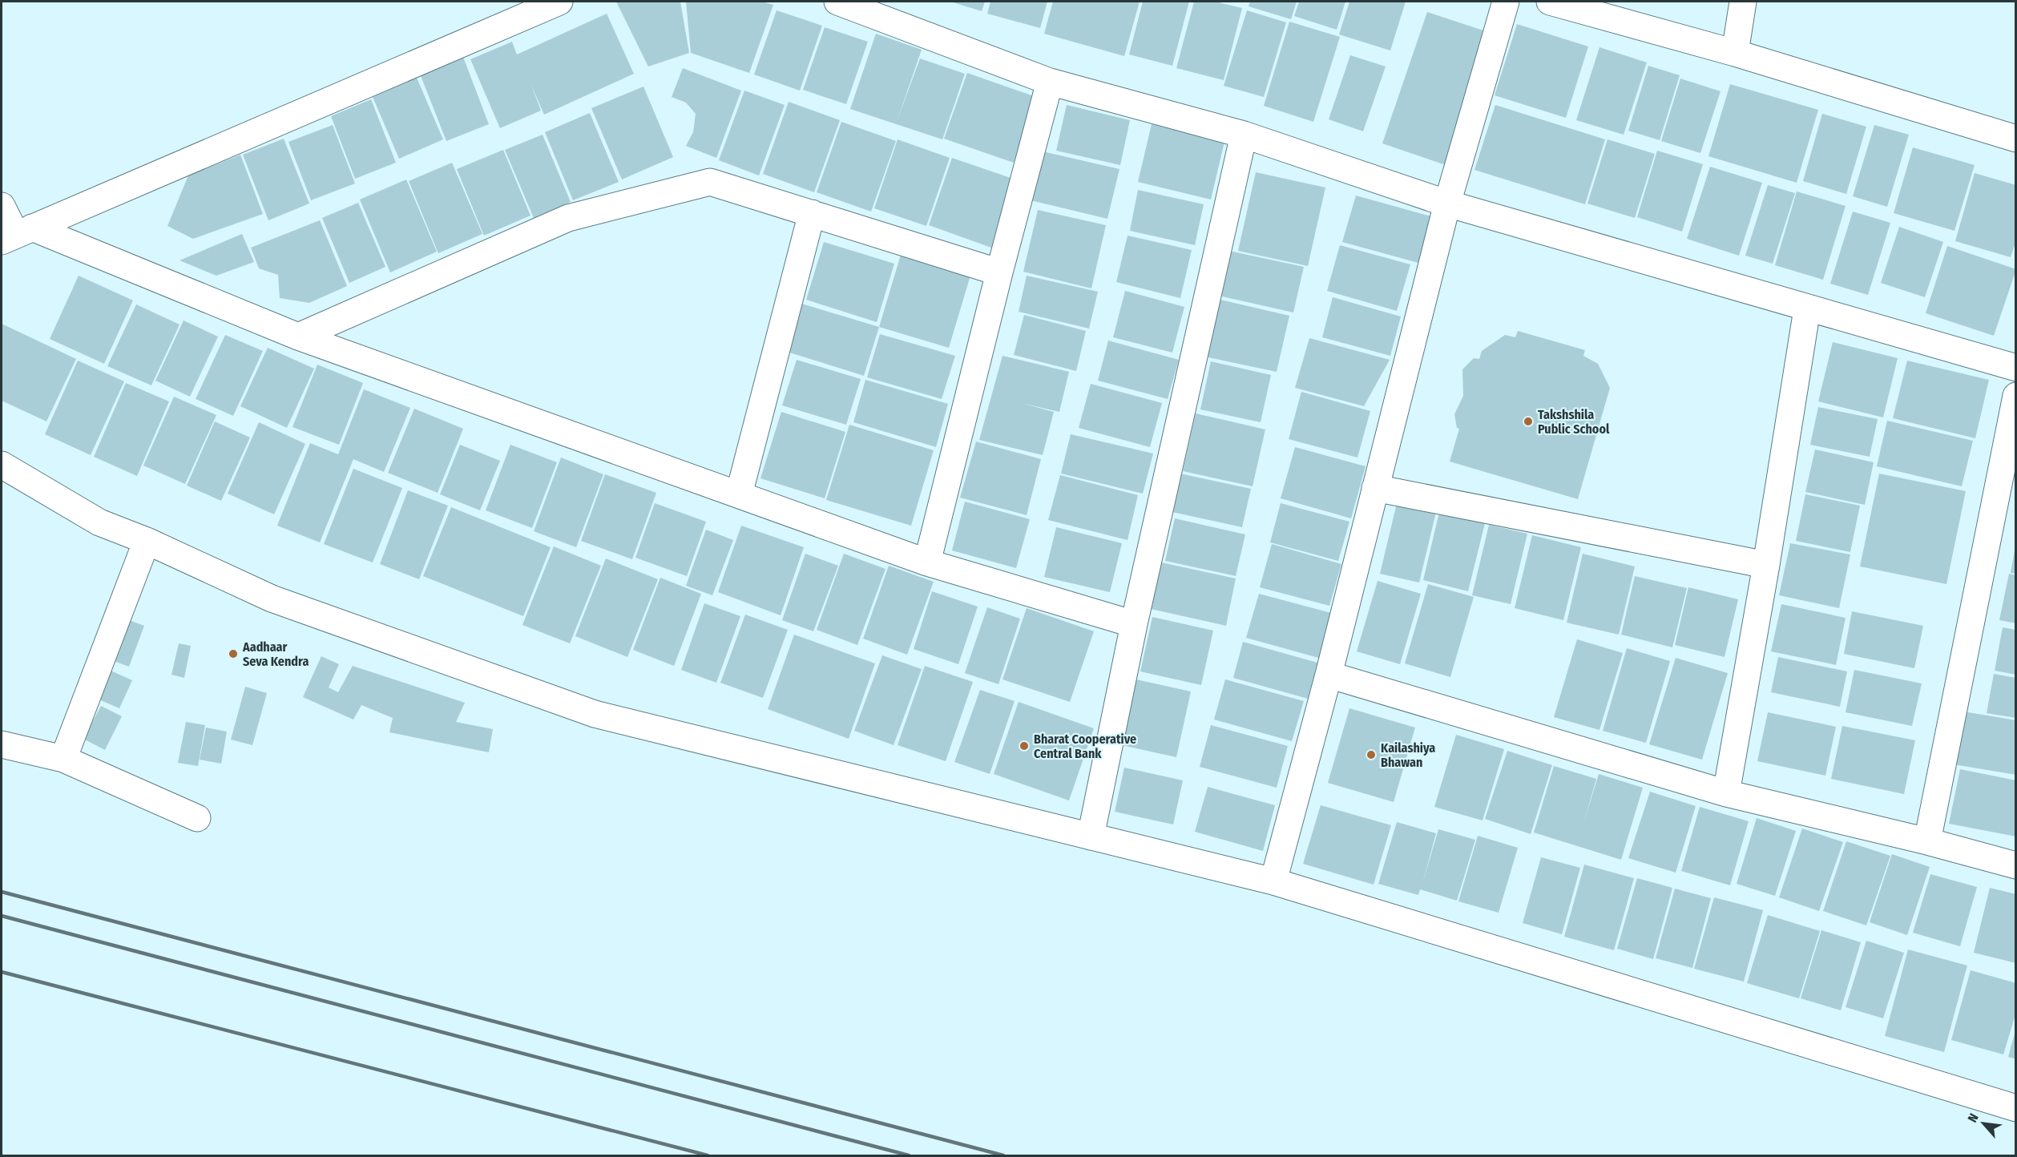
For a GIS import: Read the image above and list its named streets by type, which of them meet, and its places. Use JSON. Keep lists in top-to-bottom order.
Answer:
{
  "places": [
    "Takshshila Public School",
    "Aadhaar Seva Kendra",
    "Bharat Cooperative Central Bank",
    "Kailashiya Bhawan"
  ],
  "north": "top left"
}
